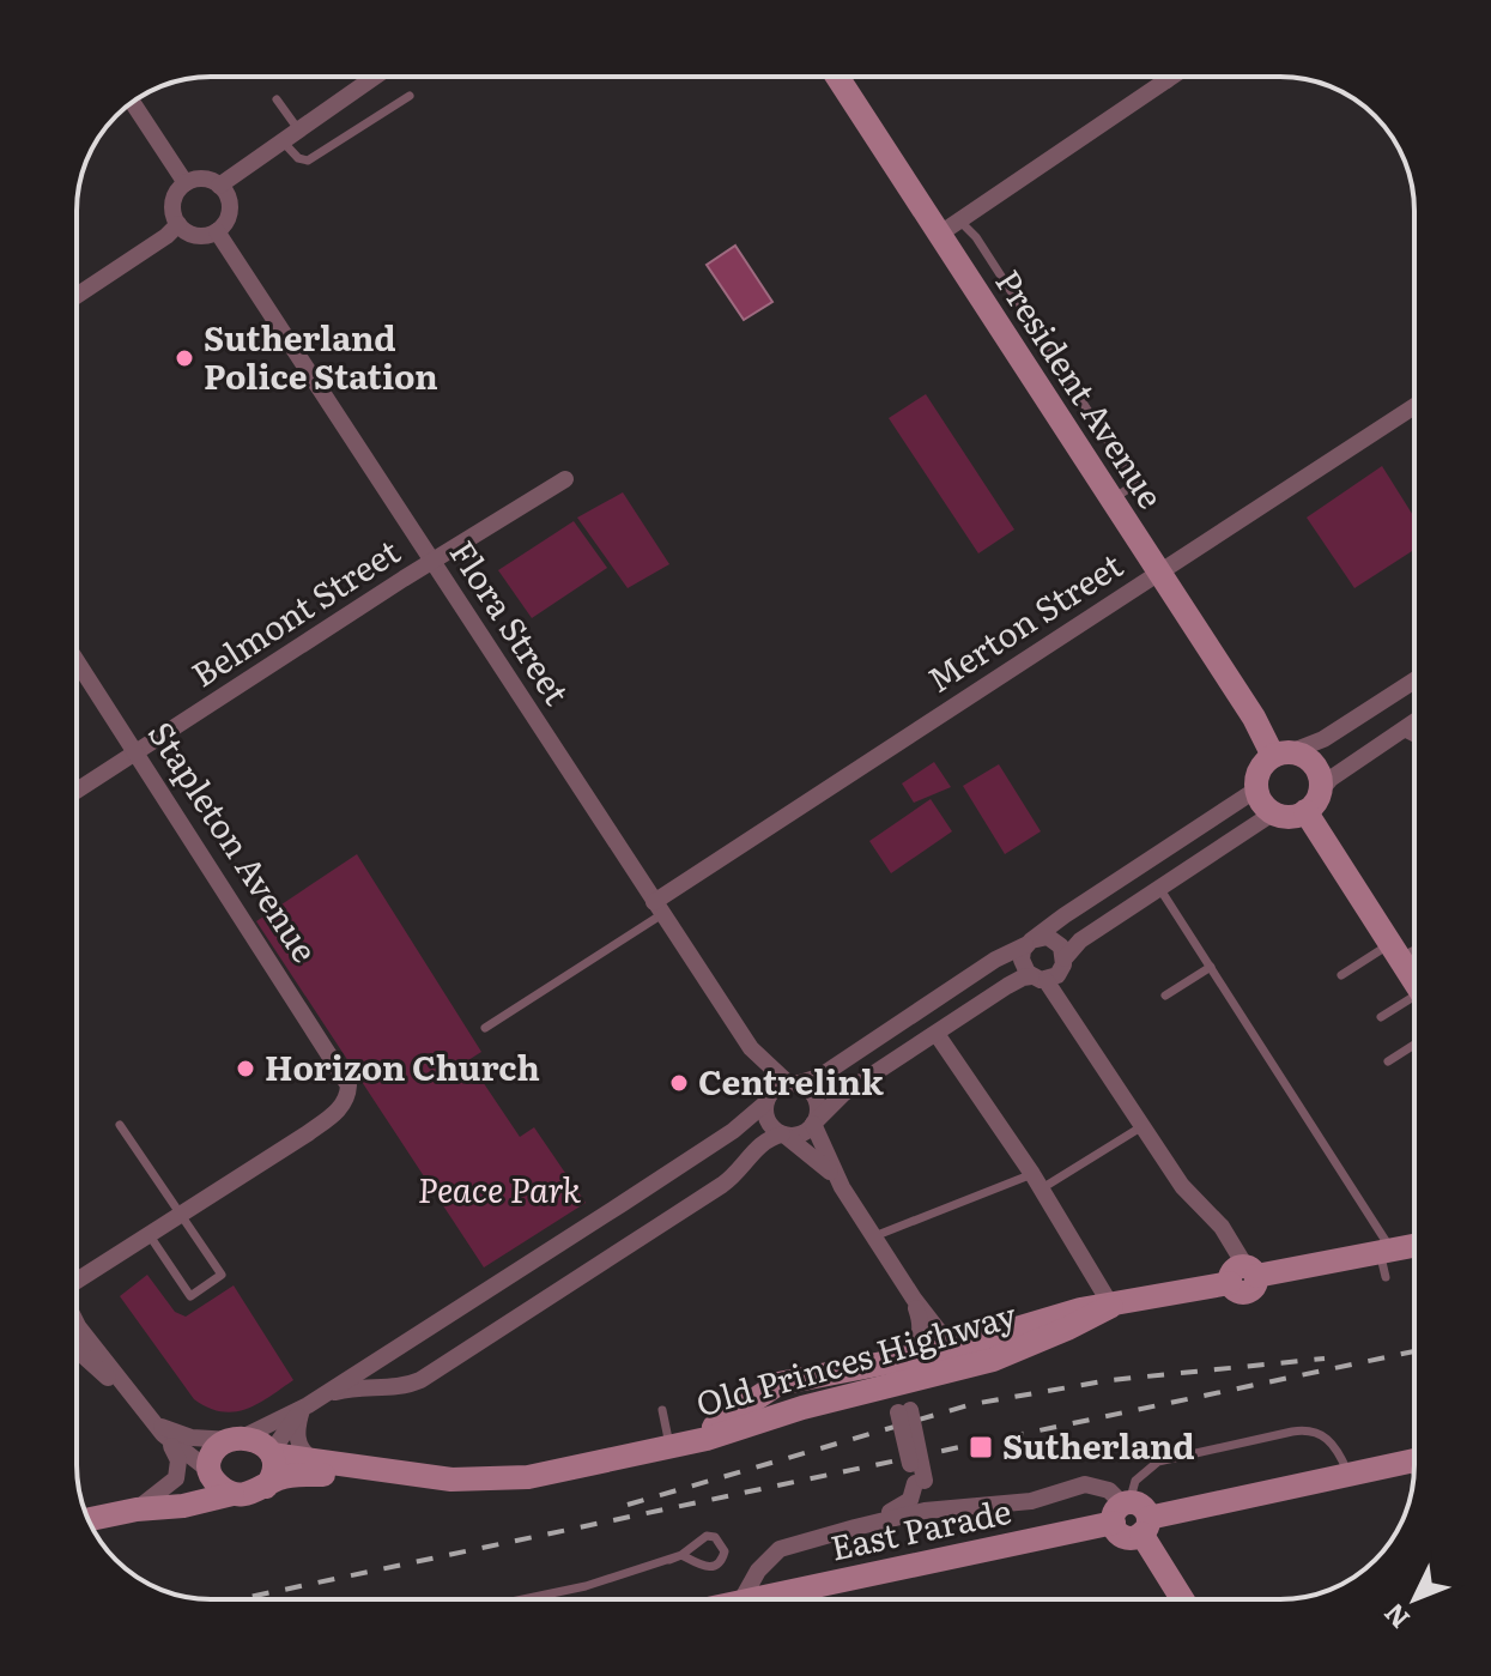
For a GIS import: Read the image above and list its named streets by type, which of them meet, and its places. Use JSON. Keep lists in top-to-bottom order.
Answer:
{
  "streets": {
    "street": [
      "President Avenue",
      "Belmont Street",
      "Flora Street",
      "Merton Street",
      "Stapleton Avenue",
      "Old Princes Highway",
      "East Parade"
    ]
  },
  "crossings": [
    ["President Avenue", "Merton Street"],
    ["Belmont Street", "Flora Street"],
    ["Belmont Street", "Stapleton Avenue"],
    ["Flora Street", "Merton Street"]
  ],
  "parks": ["Peace Park"],
  "places": {
    "other": ["Sutherland Police Station", "Horizon Church", "Centrelink"],
    "transit": ["Sutherland"]
  },
  "north": "bottom left"
}
